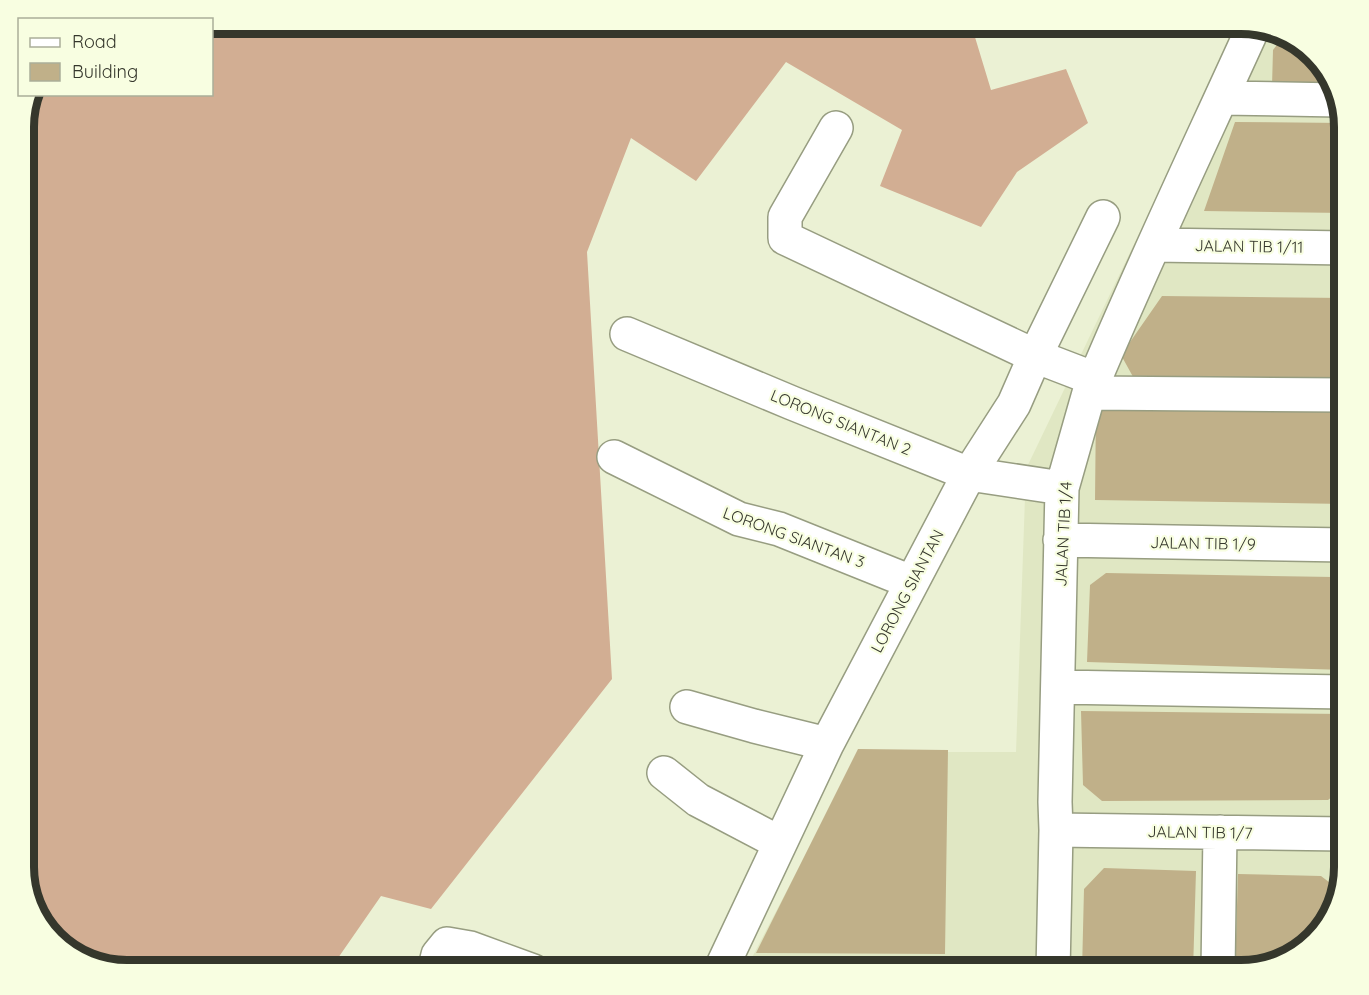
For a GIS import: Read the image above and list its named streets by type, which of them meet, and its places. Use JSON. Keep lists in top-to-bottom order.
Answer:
{
  "streets": {
    "street": [
      "JALAN TIB 1/11",
      "LORONG SIANTAN 2",
      "JALAN TIB 1/4",
      "LORONG SIANTAN 3",
      "JALAN TIB 1/9",
      "LORONG SIANTAN",
      "JALAN TIB 1/7"
    ]
  },
  "crossings": [
    ["JALAN TIB 1/11", "JALAN TIB 1/4"],
    ["LORONG SIANTAN 2", "JALAN TIB 1/4"],
    ["LORONG SIANTAN 2", "LORONG SIANTAN"],
    ["JALAN TIB 1/4", "JALAN TIB 1/9"],
    ["JALAN TIB 1/4", "JALAN TIB 1/7"],
    ["LORONG SIANTAN 3", "LORONG SIANTAN"]
  ],
  "legend": ["Road", "Building"]
}
